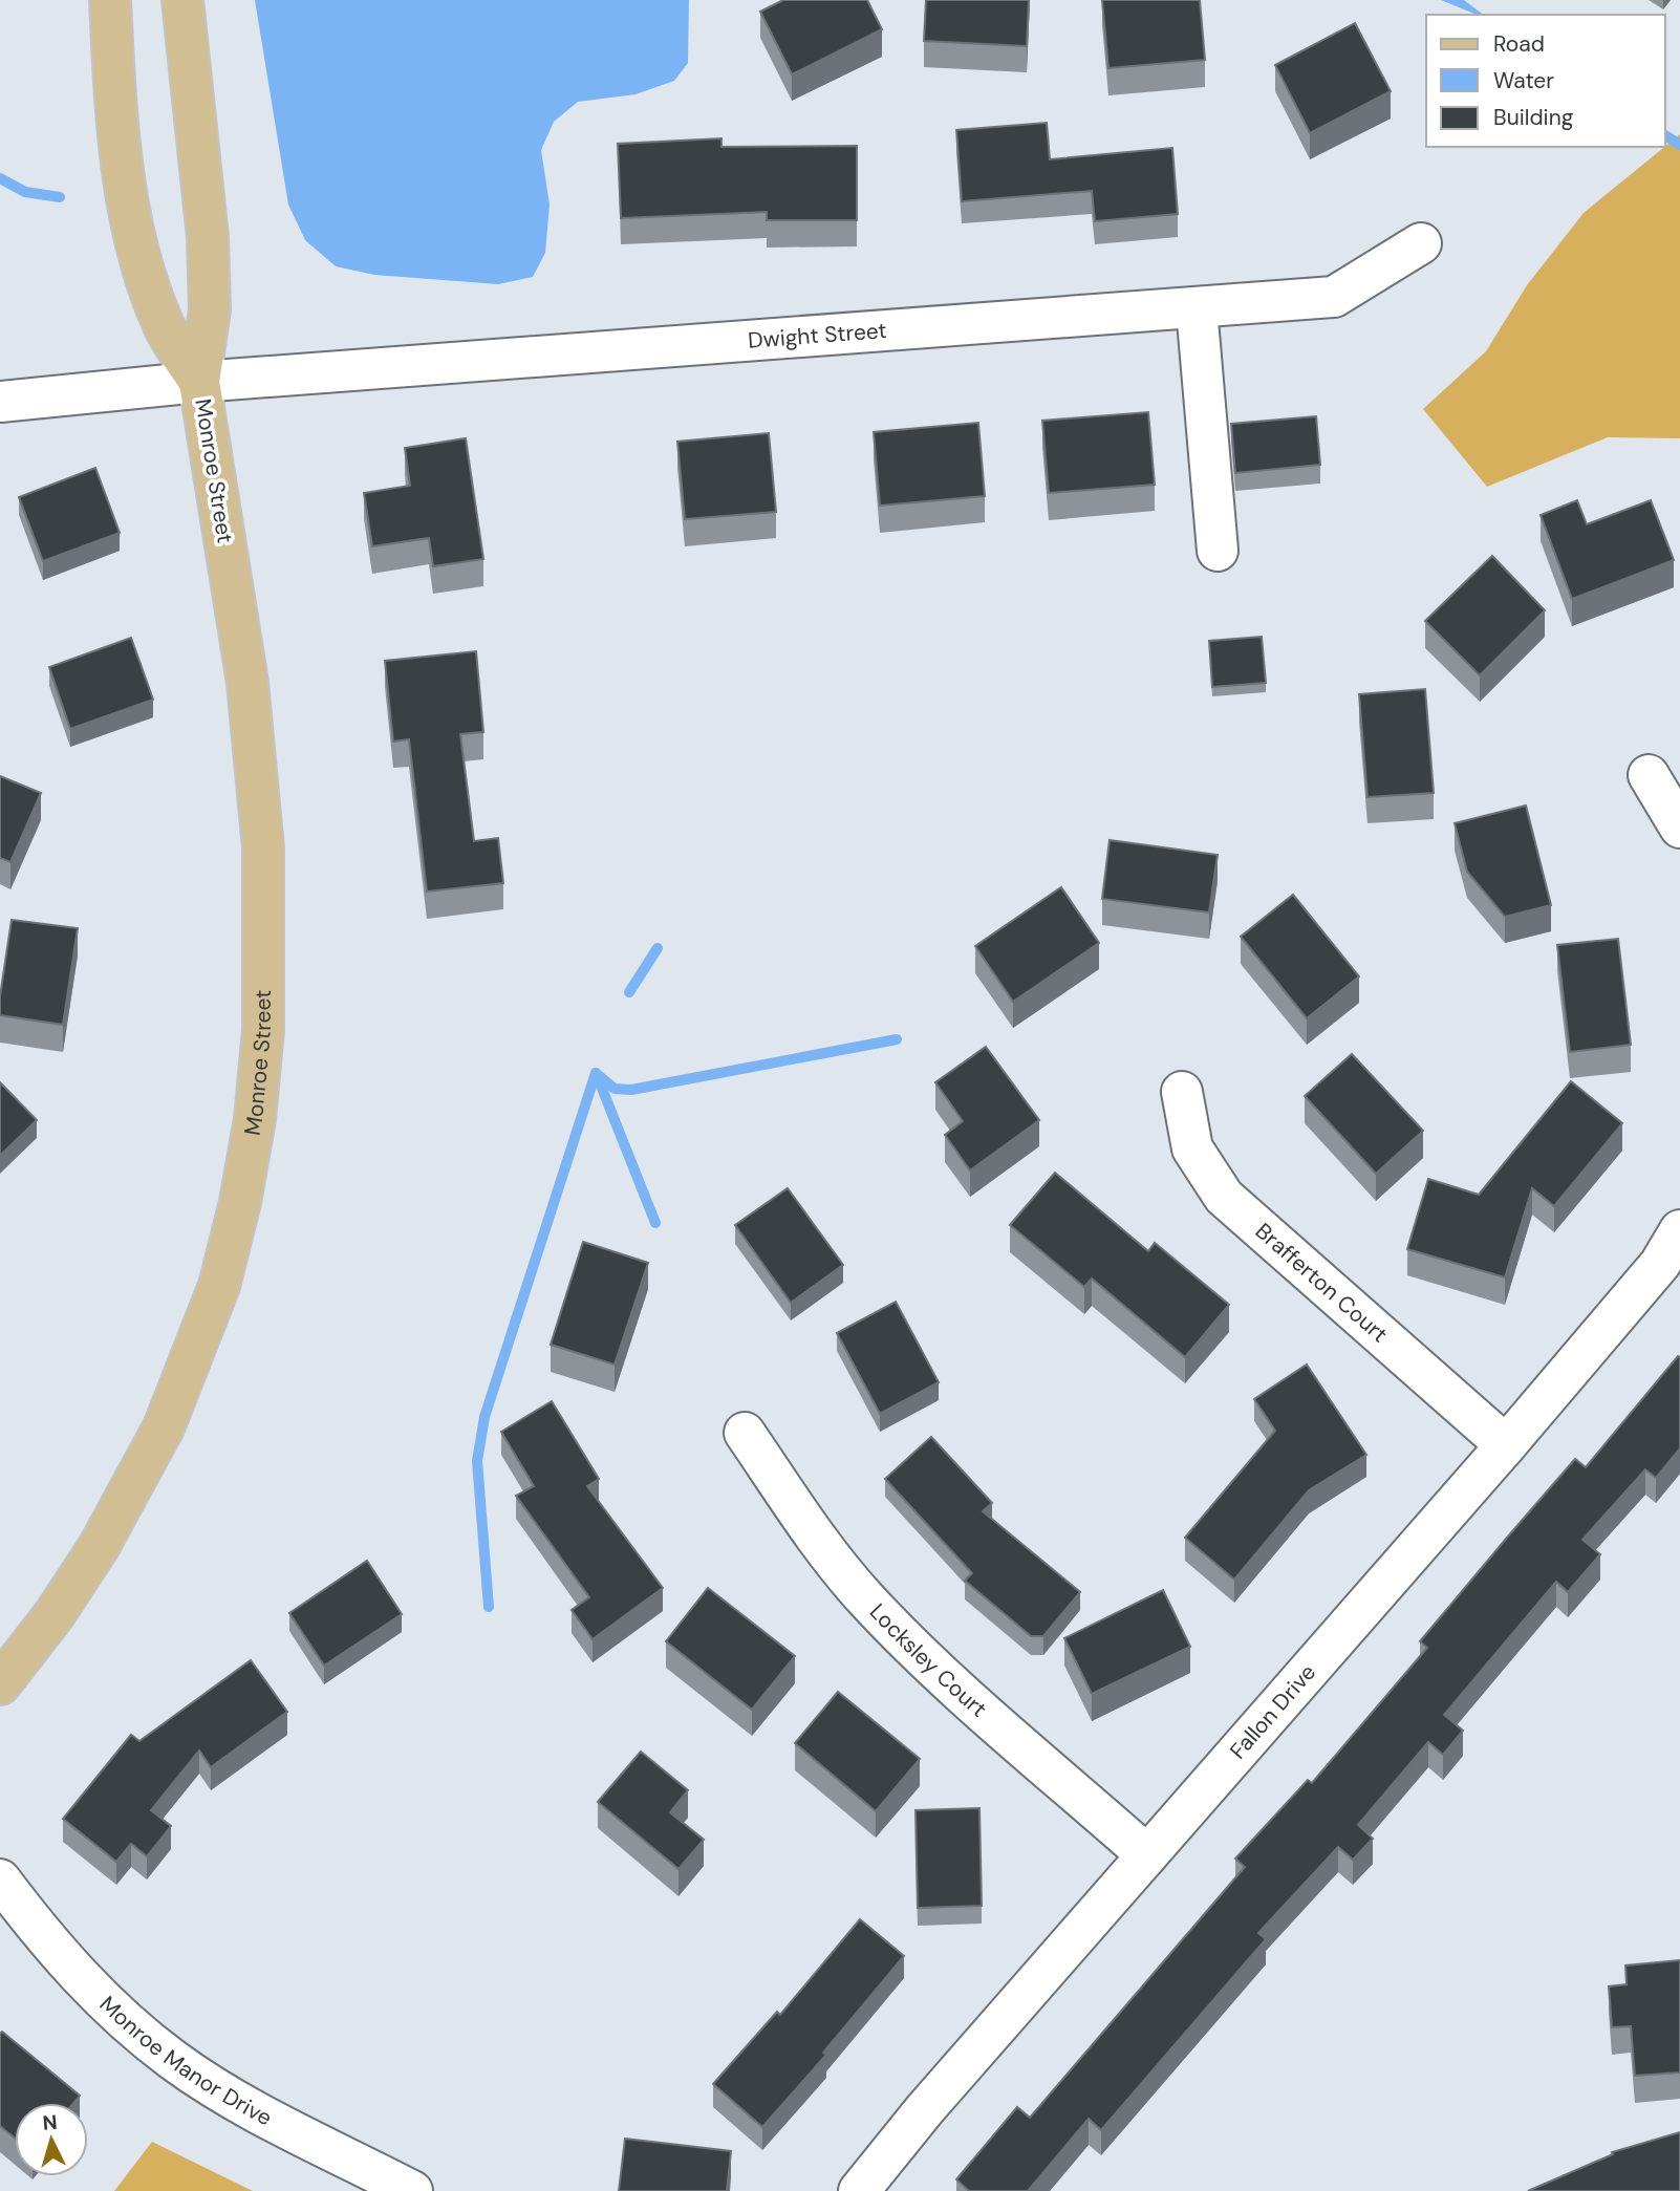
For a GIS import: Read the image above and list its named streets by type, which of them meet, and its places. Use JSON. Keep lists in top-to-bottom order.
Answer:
{
  "streets": {
    "main road": ["Monroe Street"],
    "street": [
      "Dwight Street",
      "Brafferton Court",
      "Locksley Court",
      "Fallon Drive",
      "Monroe Manor Drive"
    ]
  },
  "crossings": [
    ["Dwight Street", "Monroe Street"],
    ["Brafferton Court", "Fallon Drive"],
    ["Locksley Court", "Fallon Drive"]
  ],
  "legend": ["Road", "Water", "Building"],
  "north": "top"
}
